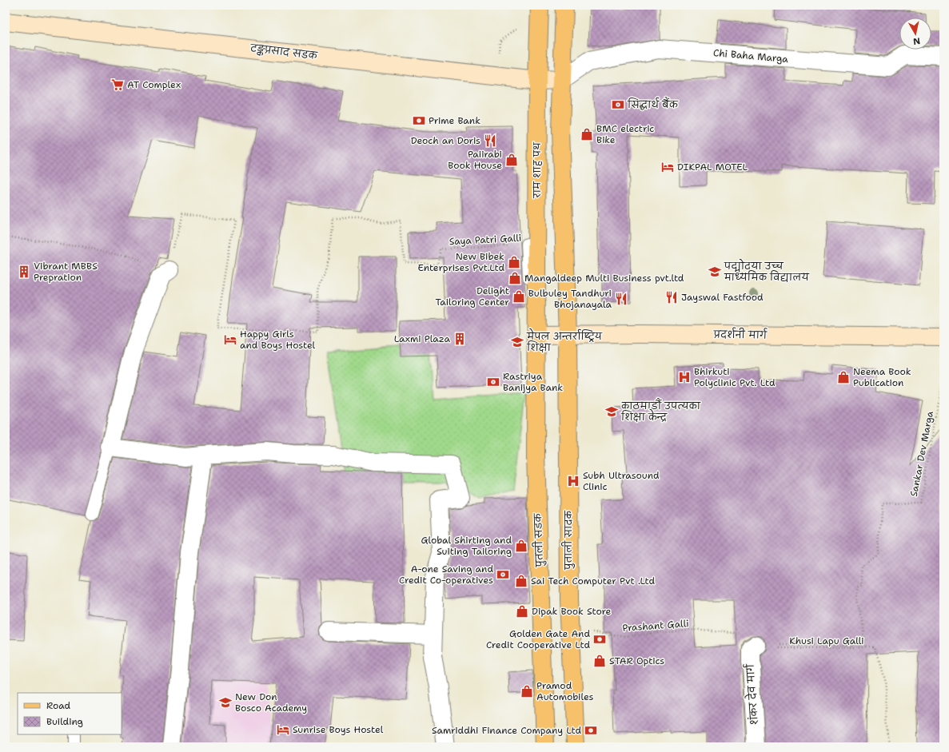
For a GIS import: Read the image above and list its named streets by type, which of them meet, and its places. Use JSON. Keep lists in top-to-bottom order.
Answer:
{
  "streets": {
    "main road": ["राम शाह पथ", "पुतली सडक", "पुताली सादक"],
    "street": [
      "टङ्कप्रसाद सडक",
      "Chi Baha Marga",
      "प्रदर्शनी मार्ग",
      "शंकर देव मार्ग"
    ],
    "path": [
      "Saya Patri Galli",
      "Sankar Dev Marga",
      "Prashant Galli",
      "Khusi Lapu Galli"
    ]
  },
  "crossings": [
    ["टङ्कप्रसाद सडक", "Chi Baha Marga"],
    ["टङ्कप्रसाद सडक", "राम शाह पथ"],
    ["राम शाह पथ", "प्रदर्शनी मार्ग"],
    ["राम शाह पथ", "पुतली सडक"],
    ["प्रदर्शनी मार्ग", "पुतली सडक"],
    ["प्रदर्शनी मार्ग", "पुताली सादक"],
    ["Sankar Dev Marga", "Khusi Lapu Galli"],
    ["Sankar Dev Marga", "शंकर देव मार्ग"],
    ["पुताली सादक", "Prashant Galli"],
    ["Khusi Lapu Galli", "शंकर देव मार्ग"]
  ],
  "places": {
    "supermarket": ["AT Complex"],
    "bank": [
      "सिद्धार्थ बैंक",
      "Prime Bank",
      "Rastriya Banijya Bank",
      "A-one Saving and Credit Co-operatives",
      "Golden Gate And Credit Cooperative Ltd",
      "Samriddhi Finance Company Ltd"
    ],
    "shop": [
      "BMC electric Bike",
      "Paiirabi Book House",
      "New Bibek Enterprises Pvt.Ltd",
      "Mangaldeep Multi Business pvt.ltd",
      "Delight Tailoring Center",
      "Neema Book Publication",
      "Global Shirting and Suiting Tailoring",
      "Sai Tech Computer Pvt .Ltd",
      "Dipak Book Store",
      "STAR Optics",
      "Pramod Automobiles"
    ],
    "restaurant": ["Deoch an Doris", "Jayswal Fastfood", "Bulbuley Tandhuri Bhojanayala"],
    "hotel": ["DIKPAL MOTEL", "Happy Girls and Boys Hostel", "Sunrise Boys Hostel"],
    "building": ["Vibrant MBBS Prepration", "Laxmi Plaza"],
    "school or university": [
      "पद्मोदया उच्च माध्यमिक विद्यालय",
      "मेपल अन्तर्राष्ट्रिय शिक्षा",
      "काठमाडौं उपत्यका शिक्षा केन्द्र",
      "New Don Bosco Academy"
    ],
    "hospital": ["Bhirkuti Polyclinic Pvt. Ltd", "Subh Ultrasound Clinic"]
  },
  "legend": ["Road", "Building"],
  "north": "bottom"
}
